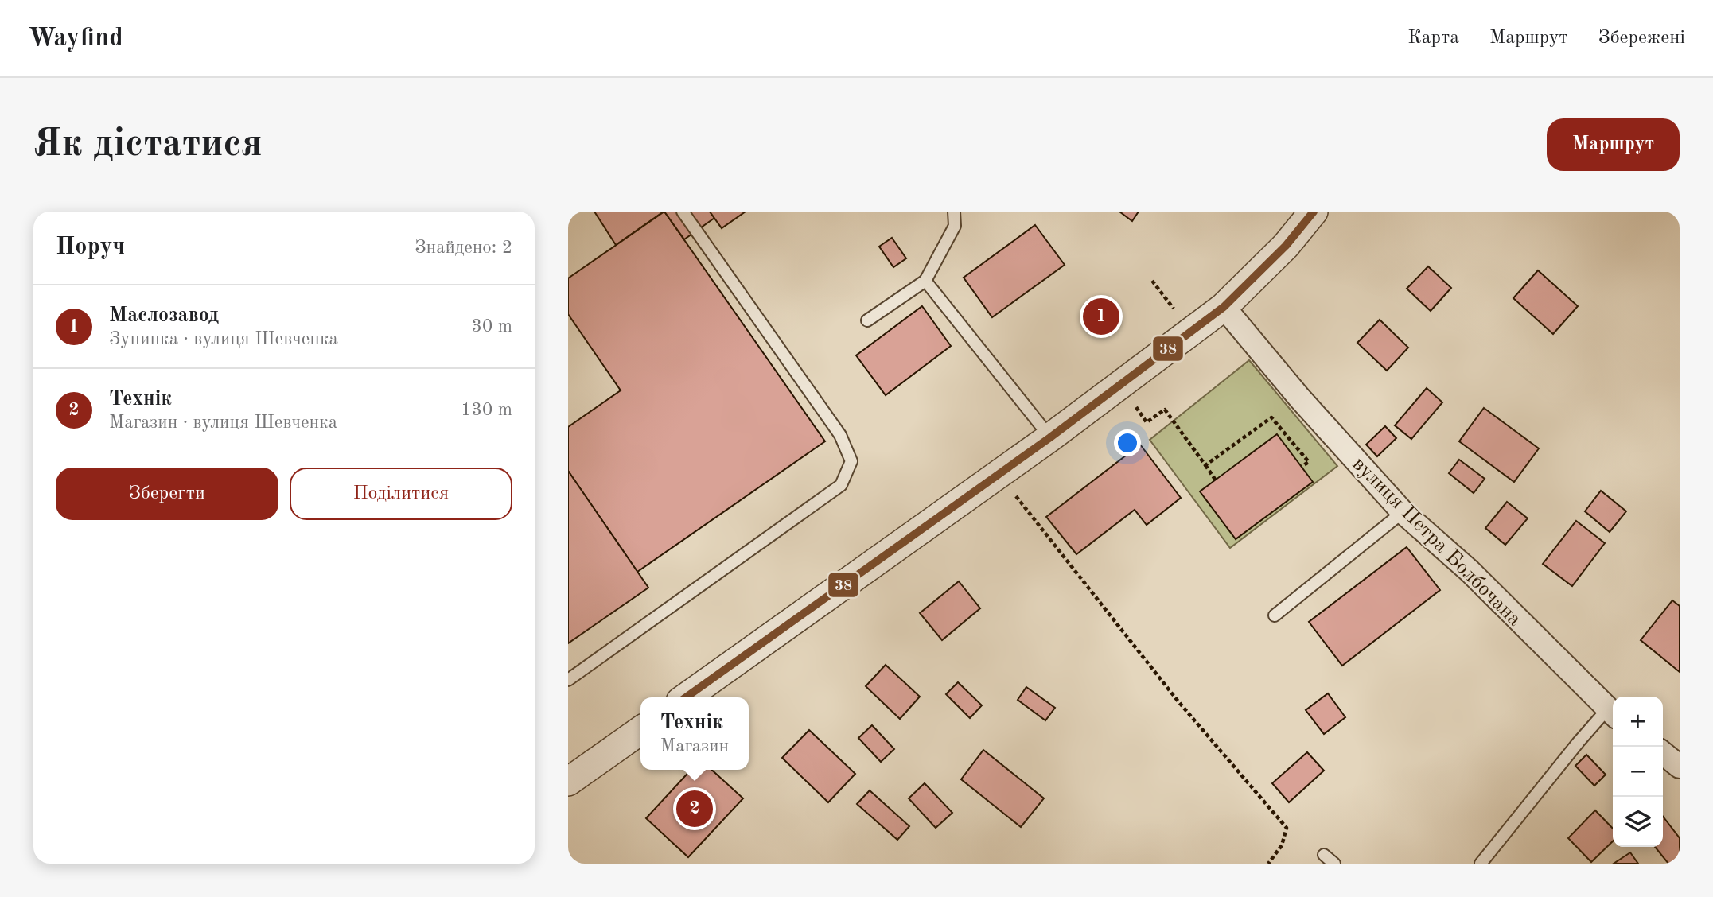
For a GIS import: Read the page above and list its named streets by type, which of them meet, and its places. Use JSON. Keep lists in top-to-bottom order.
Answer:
{
  "streets": {
    "street": ["вулиця Петра Болбочана"]
  },
  "lines": ["transit line 38"],
  "page": {
    "header": "Wayfind",
    "nav": ["Карта", "Маршрут", "Збережені"],
    "buttons": [
      "Маршрут",
      ["Зберегти", "Поділитися"]
    ],
    "title": "Як дістатися",
    "heading": ["Поруч", "Знайдено: 2"],
    "list": [
      {
        "mark": "1",
        "name": "Маслозавод",
        "note": "Зупинка · вулиця Шевченка",
        "value": "30 m"
      },
      {
        "mark": "2",
        "name": "Технік",
        "note": "Магазин · вулиця Шевченка",
        "value": "130 m"
      }
    ],
    "pins": ["1", "2"],
    "map_buttons": ["+", "−"],
    "popup": ["Технік", "Магазин"]
  }
}
